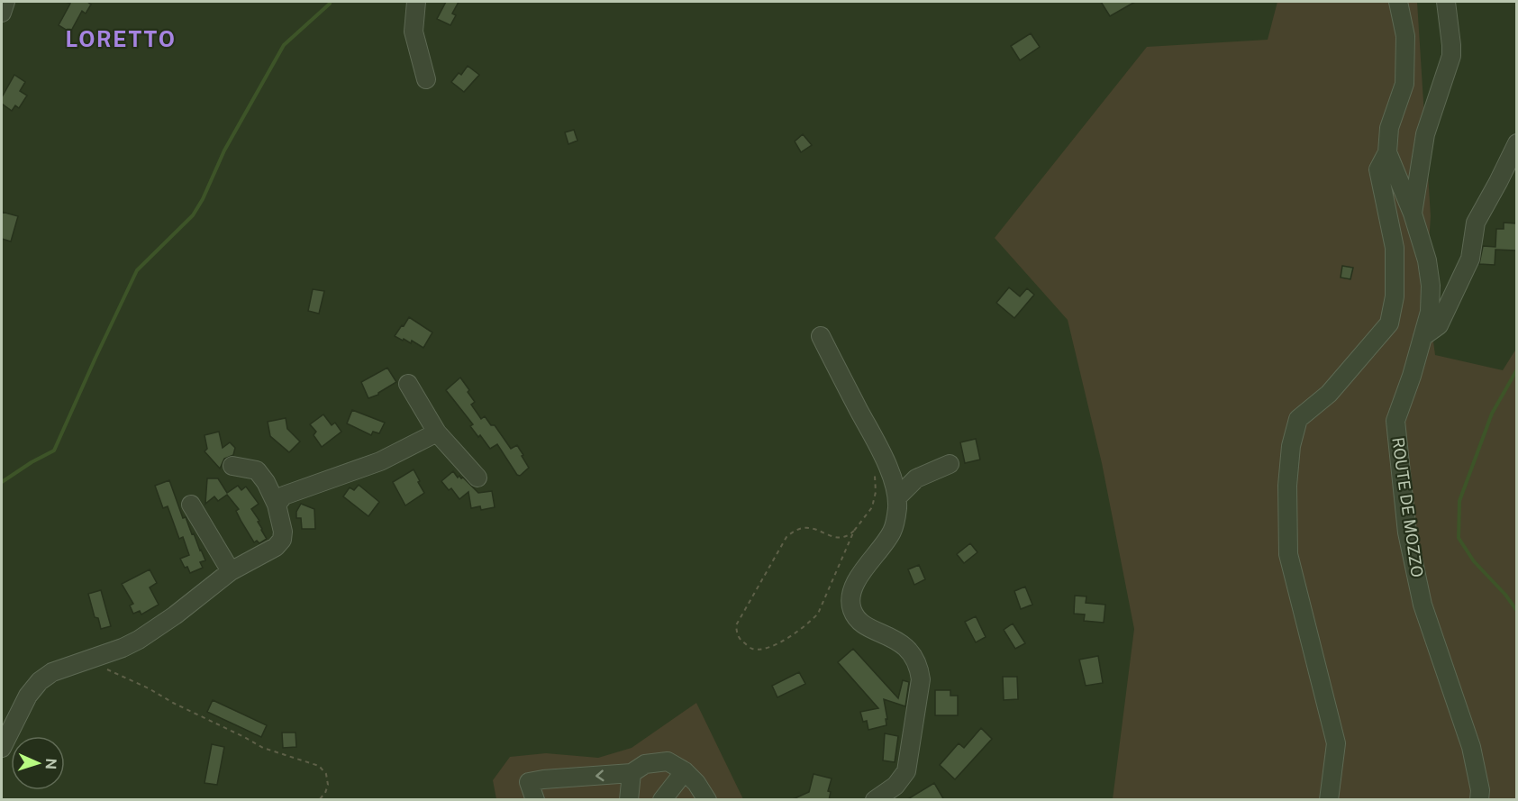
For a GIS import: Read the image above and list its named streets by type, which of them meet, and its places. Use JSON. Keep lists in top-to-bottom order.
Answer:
{
  "streets": {
    "street": ["ROUTE DE MOZZO"]
  },
  "districts": ["LORETTO"],
  "north": "right"
}
